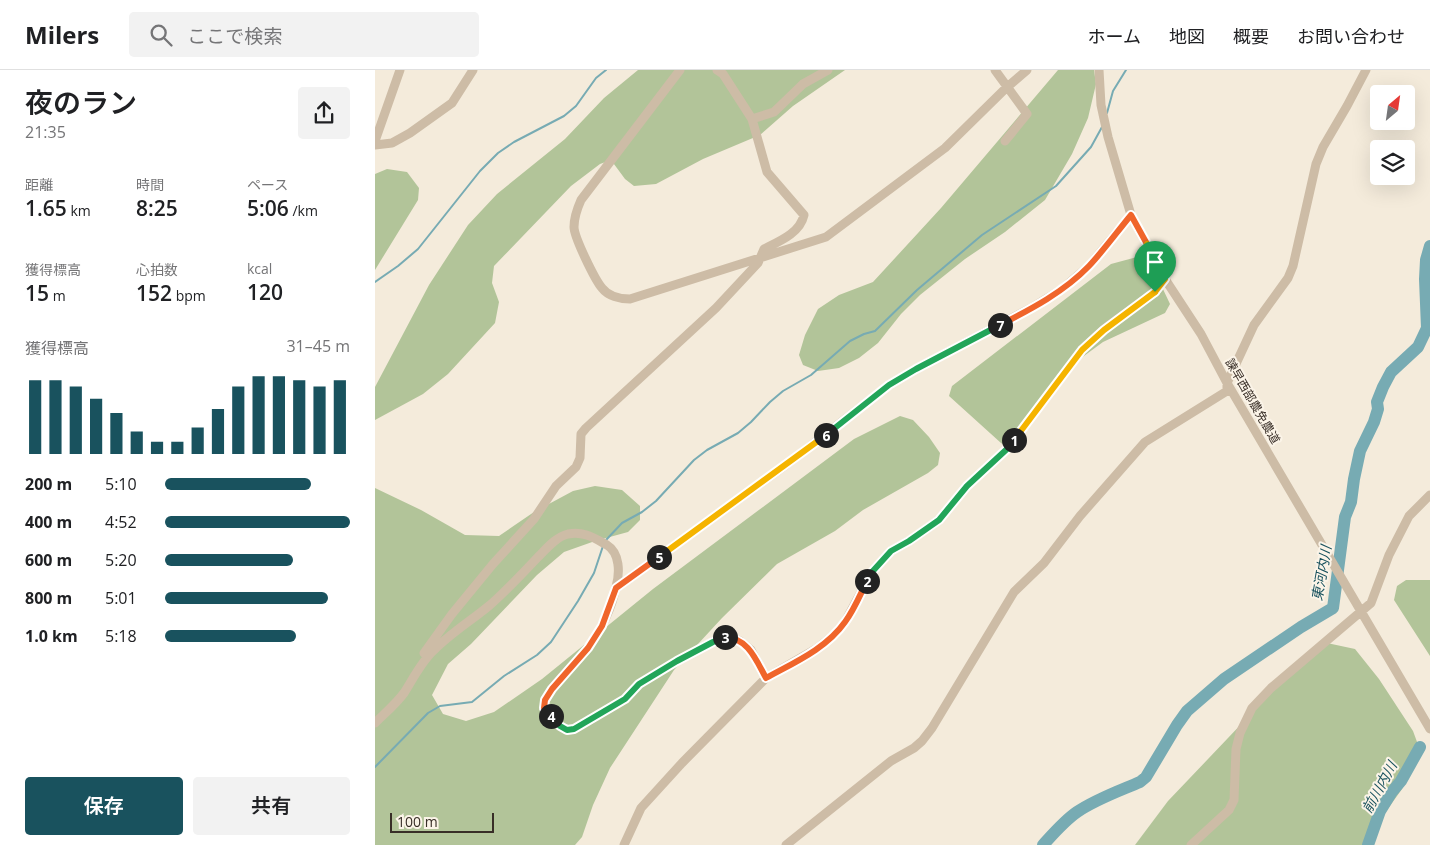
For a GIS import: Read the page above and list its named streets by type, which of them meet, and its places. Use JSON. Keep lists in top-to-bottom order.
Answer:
{
  "streets": {
    "street": ["諫早西部農免農道"]
  },
  "water": ["東河内川", "前川内川"],
  "scale_bar": "100 m",
  "north": "top right",
  "page": {
    "header": "Milers",
    "search": "ここで検索",
    "nav": [
      "ホーム",
      "地図",
      "概要",
      "お問い合わせ"
    ],
    "heading": ["夜のラン", "21:35"],
    "stats": [
      ["距離", "1.65 km"],
      ["時間", "8:25"],
      ["ペース", "5:06 /km"],
      ["獲得標高", "15 m"],
      ["心拍数", "152 bpm"],
      ["kcal", "120"]
    ],
    "pins": [
      "7",
      "6",
      "1",
      "5",
      "2",
      "3",
      "4"
    ],
    "chart": ["獲得標高", "31–45 m"],
    "list": [
      {
        "name": "200 m",
        "note": "5:10"
      },
      {
        "name": "400 m",
        "note": "4:52"
      },
      {
        "name": "600 m",
        "note": "5:20"
      },
      {
        "name": "800 m",
        "note": "5:01"
      },
      {
        "name": "1.0 km",
        "note": "5:18"
      }
    ],
    "buttons": ["保存", "共有"],
    "scale": "100 m"
  }
}
